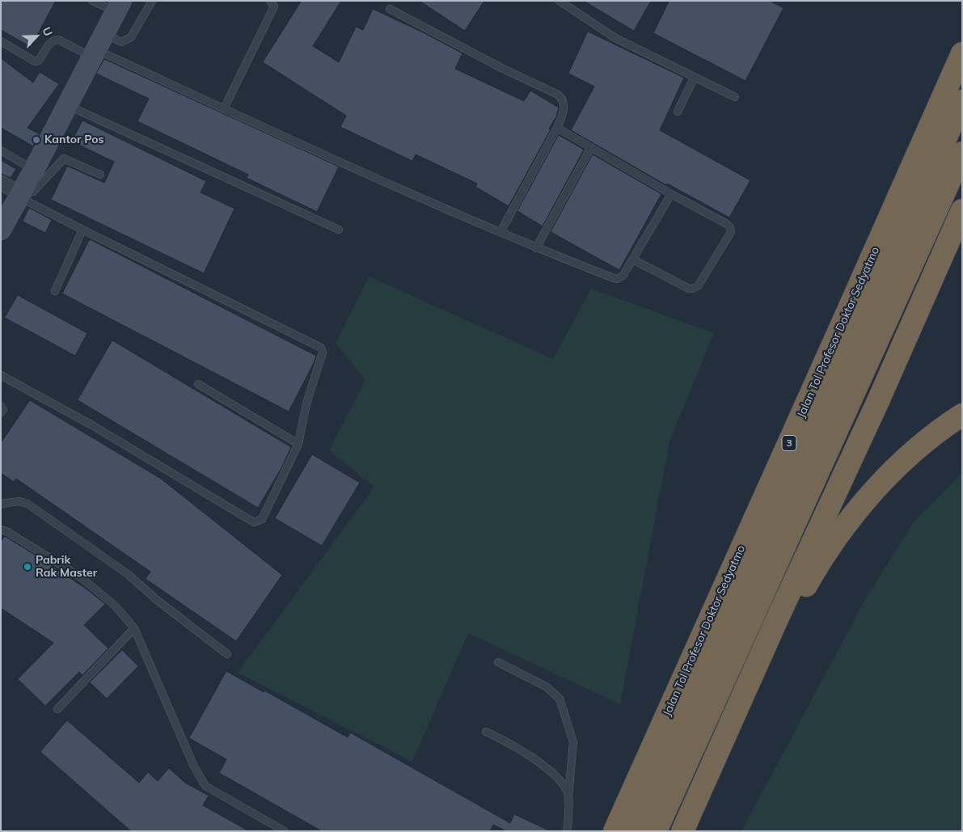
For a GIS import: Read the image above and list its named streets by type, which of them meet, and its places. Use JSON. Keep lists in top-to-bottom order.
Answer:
{
  "streets": {
    "highway": ["Jalan Tol Profesor Doktor Sedyatmo", "3"]
  },
  "places": ["Kantor Pos", "Pabrik Rak Master"],
  "north": "top right"
}
